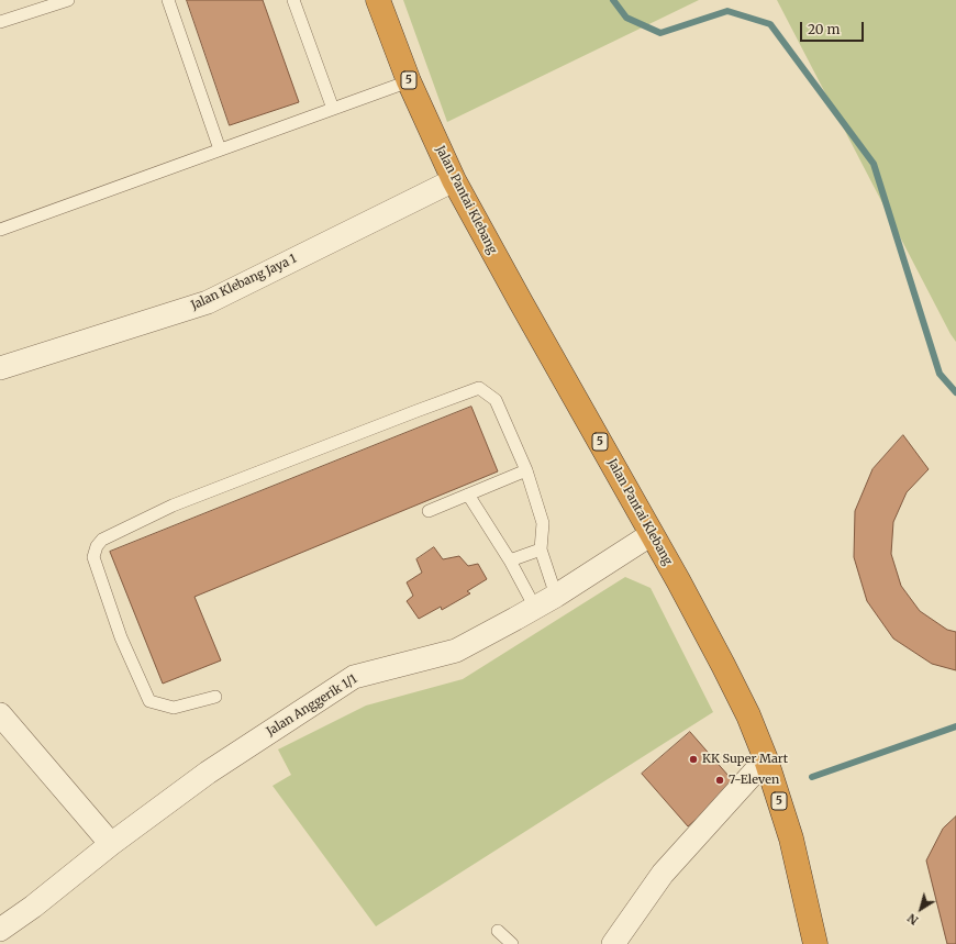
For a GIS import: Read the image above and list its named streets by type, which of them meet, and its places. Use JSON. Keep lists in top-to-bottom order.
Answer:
{
  "streets": {
    "highway": ["5", "Jalan Pantai Klebang"],
    "street": ["Jalan Klebang Jaya 1", "Jalan Anggerik 1/1"]
  },
  "crossings": [
    ["Jalan Pantai Klebang", "Jalan Klebang Jaya 1"],
    ["Jalan Pantai Klebang", "Jalan Anggerik 1/1"]
  ],
  "places": ["KK Super Mart", "7-Eleven"],
  "scale_bar": "20 m",
  "north": "bottom left"
}
